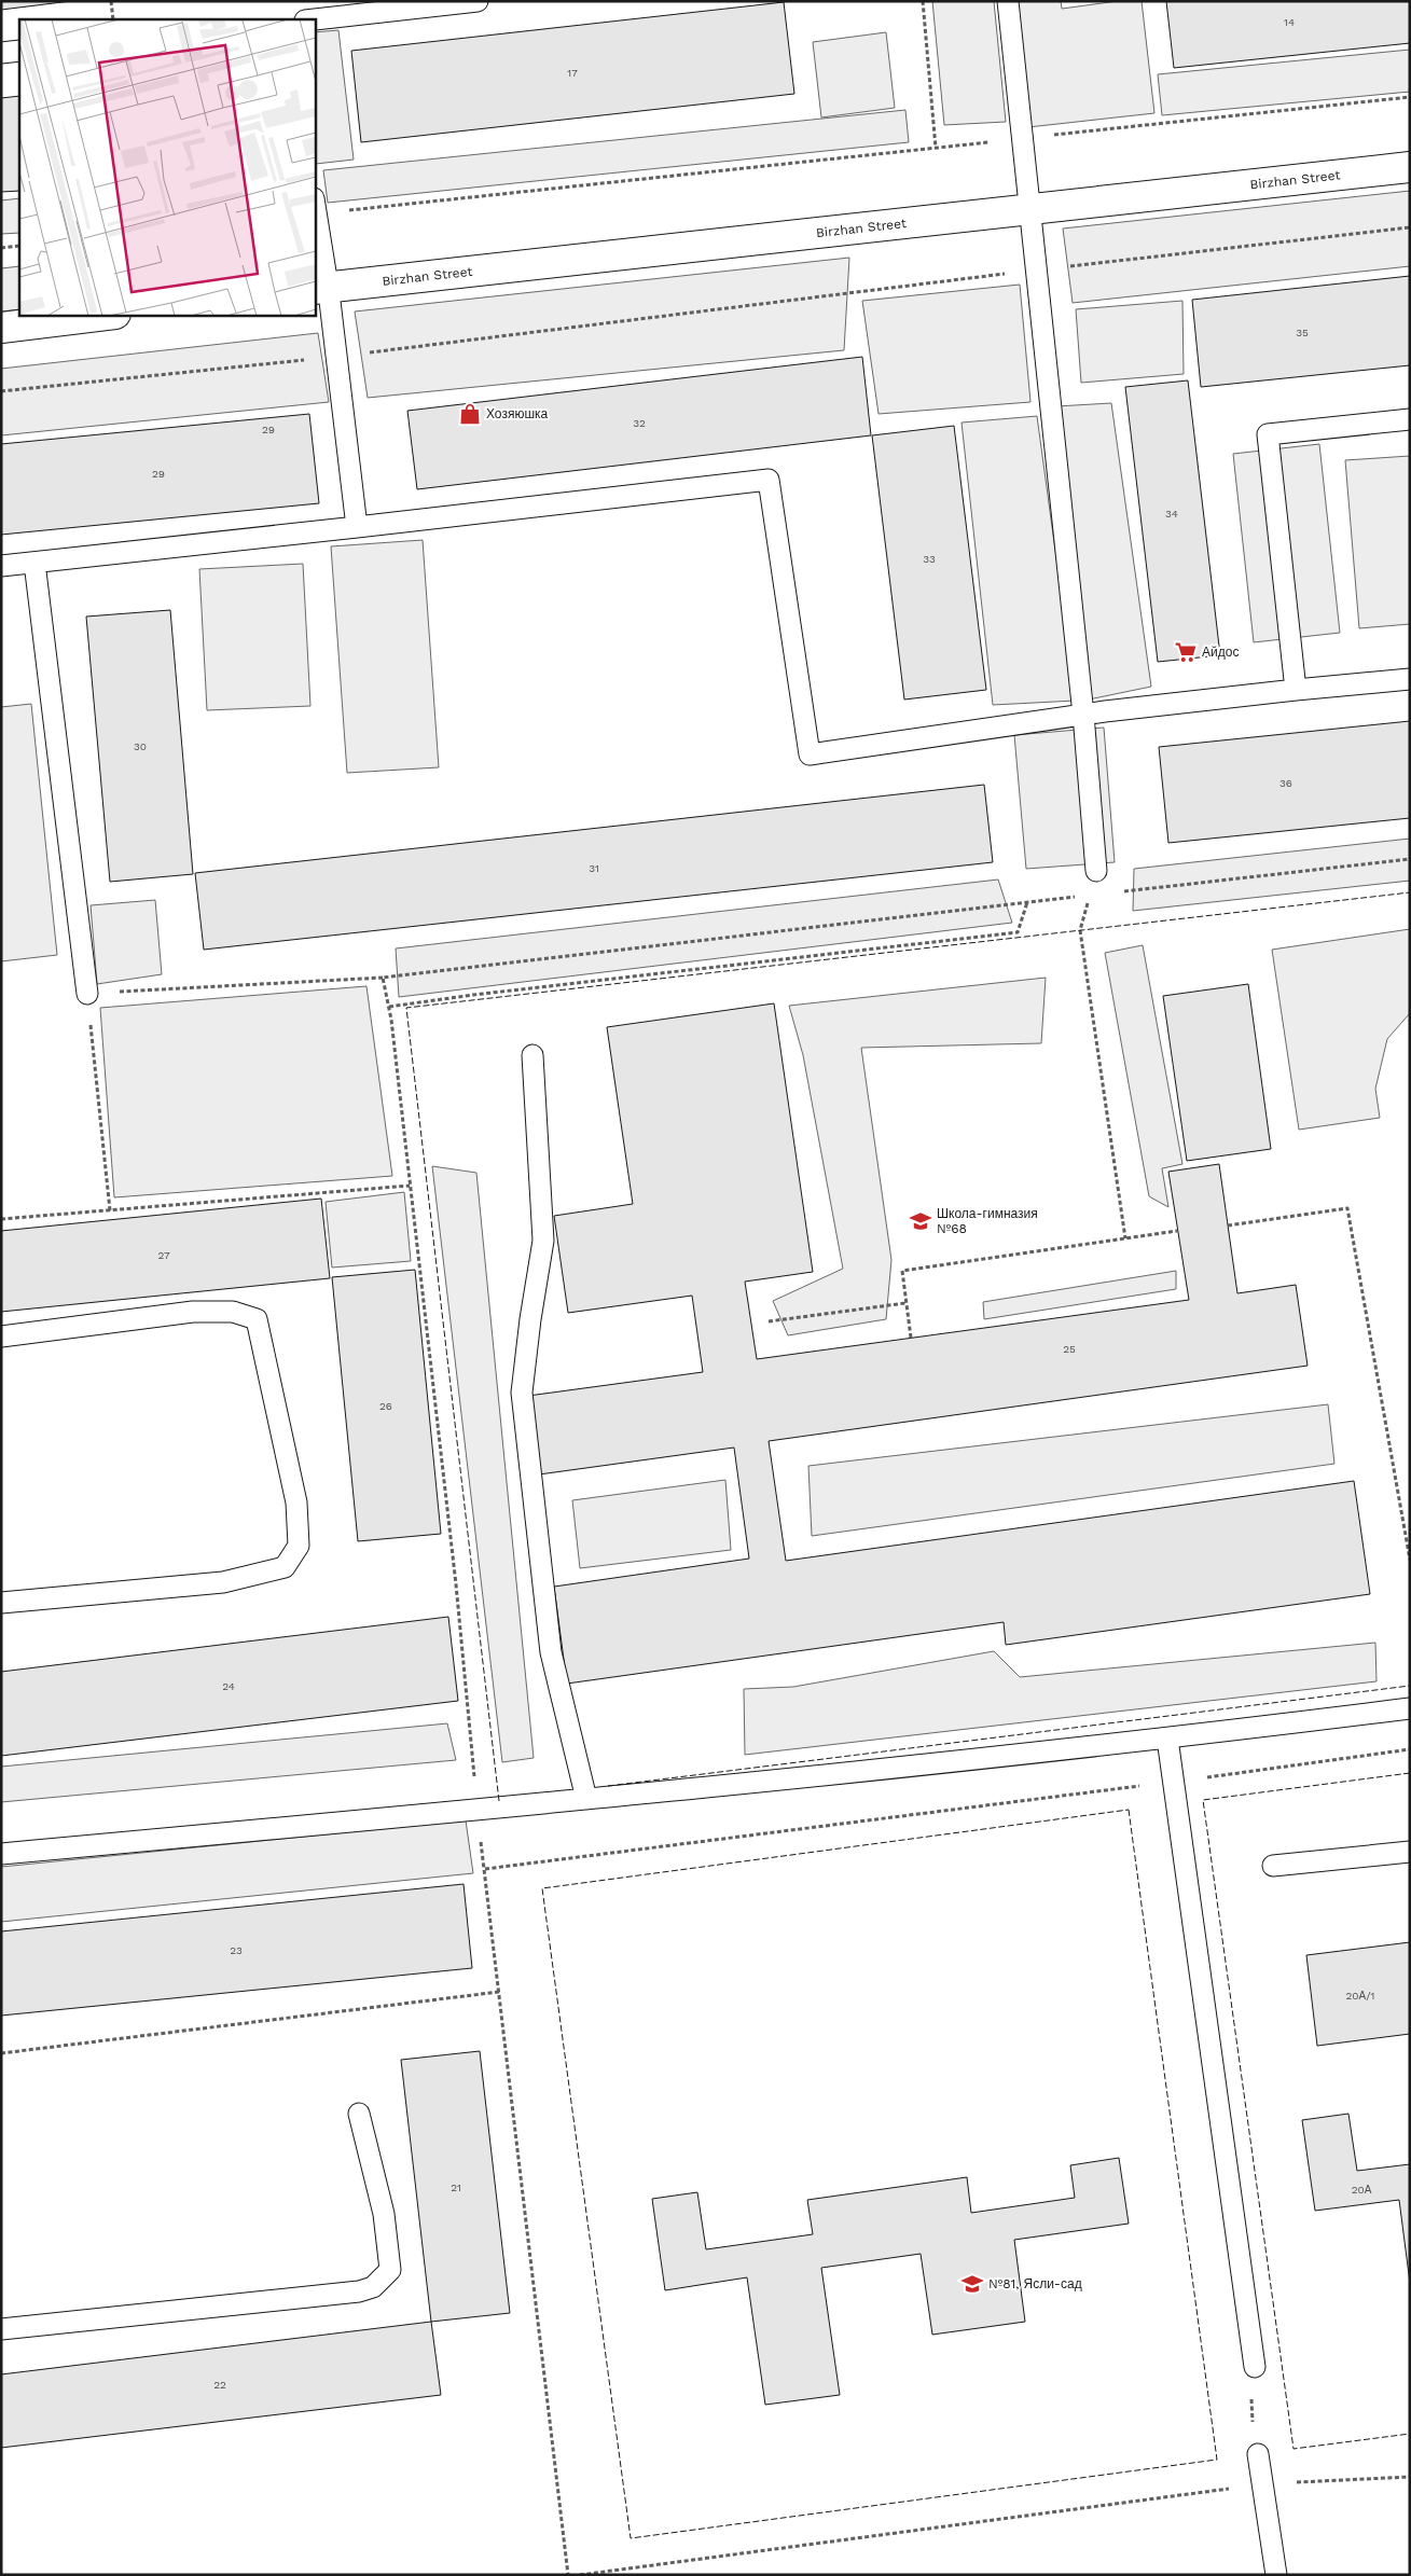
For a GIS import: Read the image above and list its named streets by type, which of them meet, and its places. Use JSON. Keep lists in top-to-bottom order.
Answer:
{
  "streets": {
    "street": ["Birzhan Street"]
  },
  "places": {
    "shop": ["Хозяюшка"],
    "supermarket": ["Айдос"],
    "school or university": ["Школа-гимназия №68", "№81, Ясли-сад"]
  },
  "house_numbers": [
    "14",
    "17",
    "35",
    "32",
    "29",
    "29",
    "34",
    "33",
    "30",
    "36",
    "31",
    "27",
    "25",
    "26",
    "24",
    "23",
    "20А/1",
    "21",
    "20А",
    "22"
  ]
}
